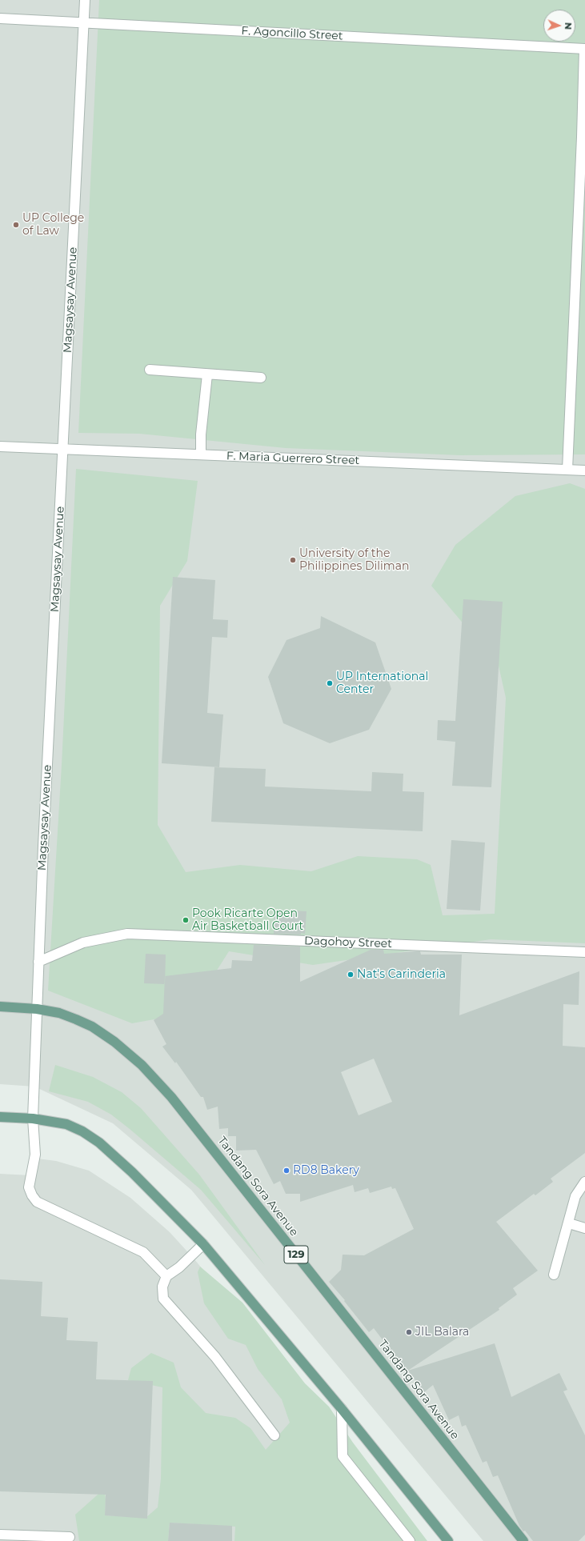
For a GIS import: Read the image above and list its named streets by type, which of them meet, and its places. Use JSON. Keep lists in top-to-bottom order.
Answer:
{
  "streets": {
    "main road": ["Tandang Sora Avenue", "129"],
    "street": [
      "F. Agoncillo Street",
      "Magsaysay Avenue",
      "F. Maria Guerrero Street",
      "Dagohoy Street"
    ]
  },
  "crossings": [
    ["F. Agoncillo Street", "Magsaysay Avenue"],
    ["Magsaysay Avenue", "F. Maria Guerrero Street"],
    ["Magsaysay Avenue", "Dagohoy Street"],
    ["Magsaysay Avenue", "Tandang Sora Avenue"],
    ["Magsaysay Avenue", "129"],
    ["Tandang Sora Avenue", "129"]
  ],
  "places": [
    "UP College of Law",
    "University of the Philippines Diliman",
    "UP International Center",
    "Pook Ricarte Open Air Basketball Court",
    "Nat's Carinderia",
    "RD8 Bakery",
    "JIL Balara"
  ],
  "north": "right"
}
